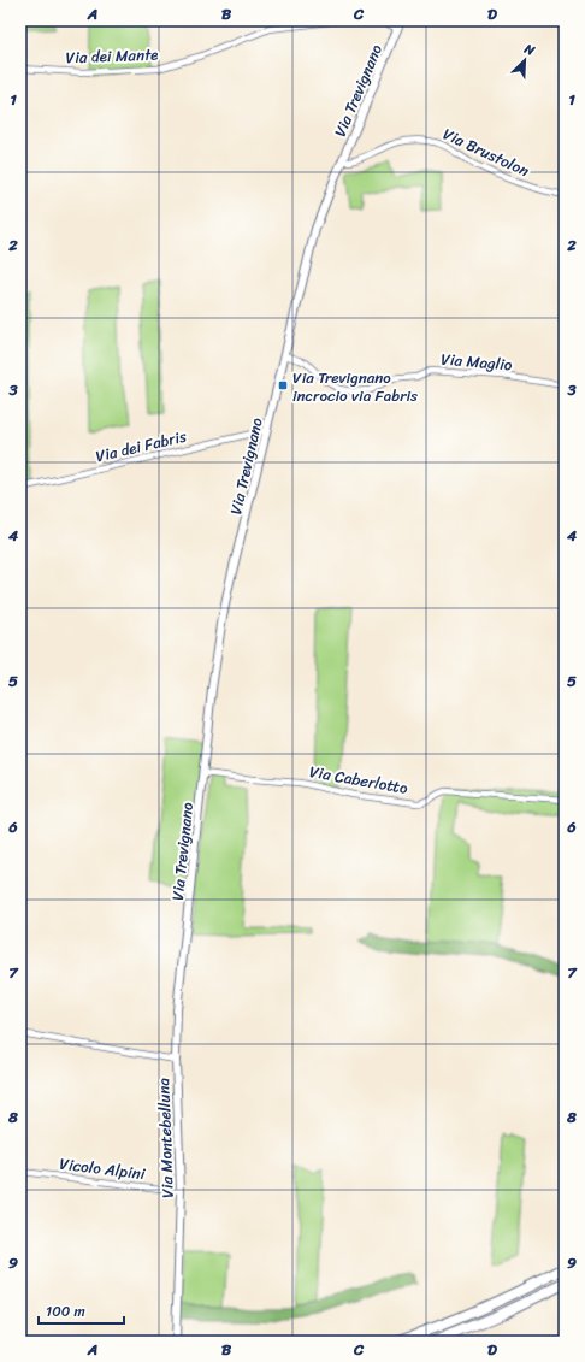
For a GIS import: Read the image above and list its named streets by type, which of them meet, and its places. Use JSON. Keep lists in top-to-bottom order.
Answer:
{
  "streets": {
    "main road": ["Via Trevignano", "Via Montebelluna"],
    "street": [
      "Via dei Mante",
      "Via Brustolon",
      "Via Maglio",
      "Via dei Fabris",
      "Via Caberlotto",
      "Vicolo Alpini"
    ]
  },
  "crossings": [
    ["Via Trevignano", "Via Brustolon"],
    ["Via Trevignano", "Via Maglio"],
    ["Via Trevignano", "Via dei Fabris"],
    ["Via Trevignano", "Via Caberlotto"],
    ["Via Trevignano", "Via Montebelluna"],
    ["Via Montebelluna", "Vicolo Alpini"]
  ],
  "places": {
    "transit": ["Via Trevignano incrocio via Fabris"]
  },
  "scale_bar": "100 m",
  "north": "top right",
  "grid": {
    "columns": [
      "A",
      "B",
      "C",
      "D"
    ],
    "rows": [
      "1",
      "2",
      "3",
      "4",
      "5",
      "6",
      "7",
      "8",
      "9"
    ]
  }
}
